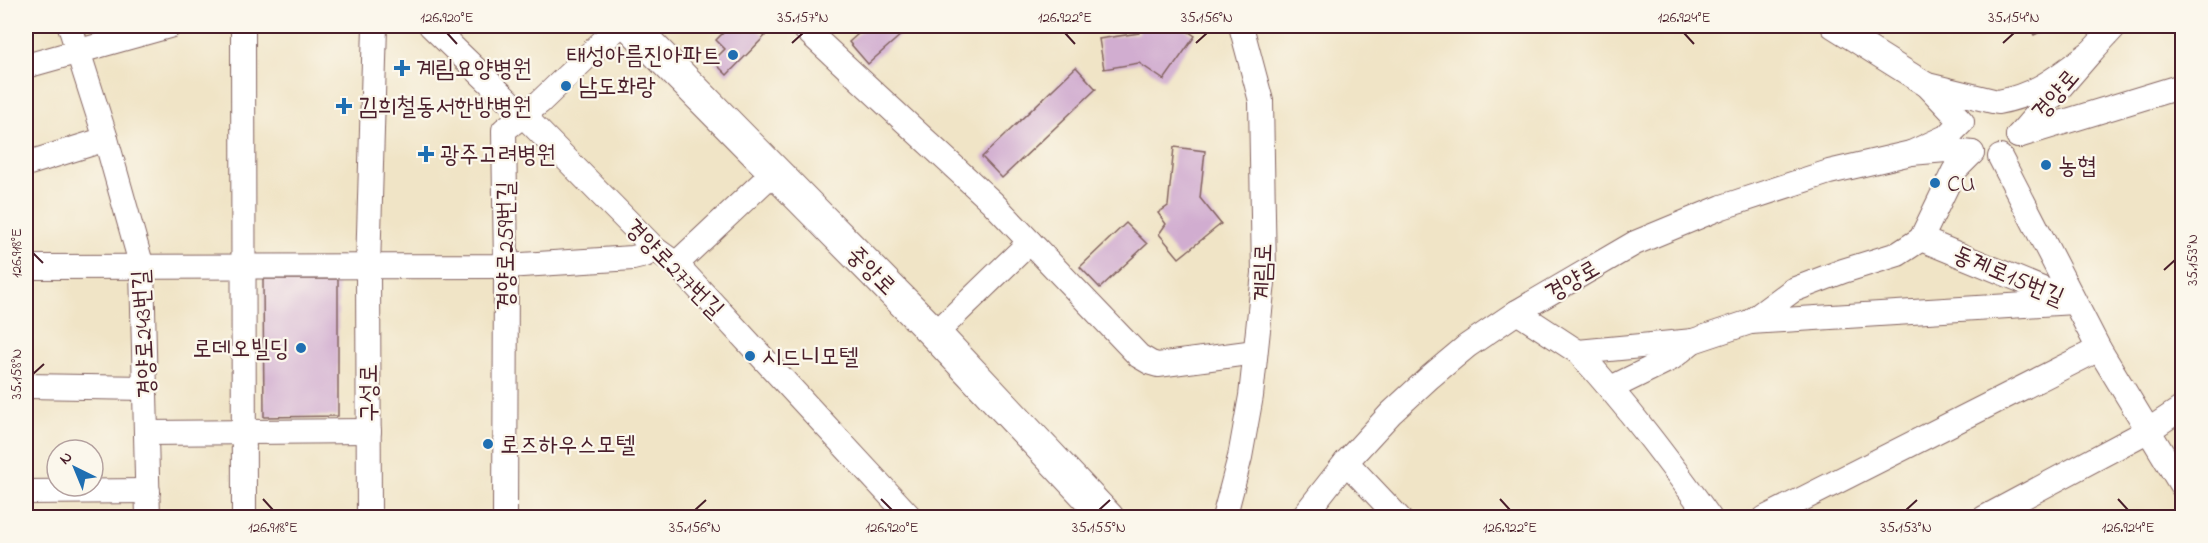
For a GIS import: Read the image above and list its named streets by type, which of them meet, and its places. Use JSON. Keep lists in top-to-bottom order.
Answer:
{
  "streets": {
    "main road": ["중앙로"],
    "street": [
      "경양로",
      "경양로259번길",
      "경양로277번길",
      "계림로",
      "동계로15번길",
      "경양로243번길",
      "구성로"
    ]
  },
  "crossings": [
    ["경양로259번길", "경양로277번길"]
  ],
  "places": {
    "other": [
      "태성아름진아파트",
      "남도화랑",
      "농협",
      "CU",
      "로데오빌딩",
      "시드니모텔",
      "로즈하우스모텔"
    ],
    "health": ["계림요양병원", "김희철동서한방병원", "광주고려병원"]
  },
  "north": "top left",
  "coordinates": [
    "126.920°E",
    "35.157°N",
    "126.922°E",
    "35.156°N",
    "126.924°E",
    "35.154°N",
    "126.918°E",
    "35.153°N",
    "35.158°N",
    "35.155°N"
  ]
}
